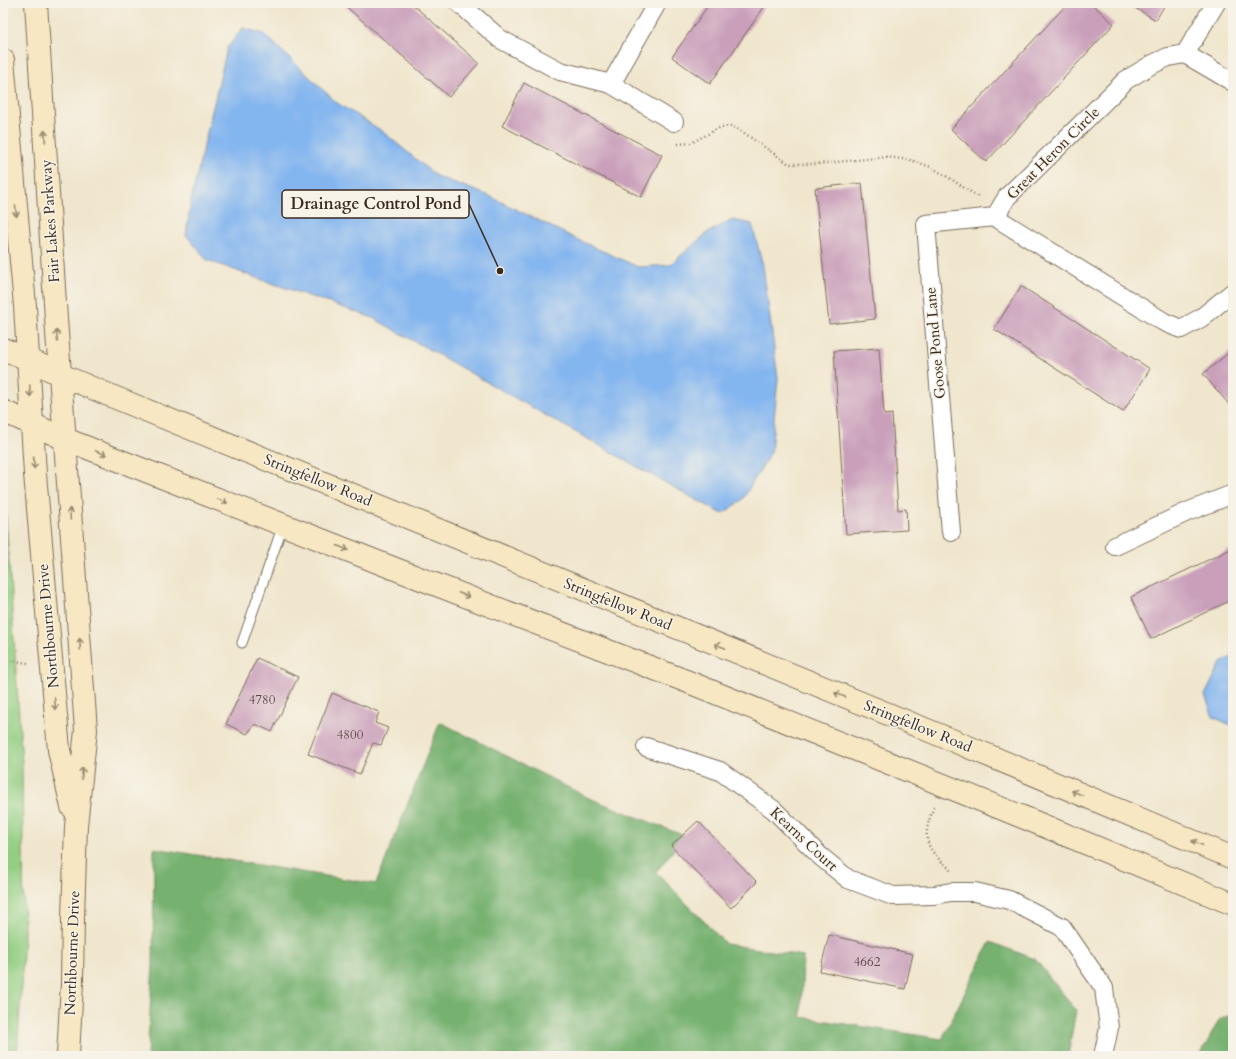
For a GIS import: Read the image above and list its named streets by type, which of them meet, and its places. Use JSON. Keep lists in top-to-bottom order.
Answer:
{
  "streets": {
    "main road": ["Fair Lakes Parkway", "Stringfellow Road", "Northbourne Drive"],
    "street": ["Great Heron Circle", "Goose Pond Lane", "Kearns Court"]
  },
  "crossings": [
    ["Great Heron Circle", "Goose Pond Lane"],
    ["Fair Lakes Parkway", "Stringfellow Road"],
    ["Fair Lakes Parkway", "Northbourne Drive"]
  ],
  "places": ["Drainage Control Pond"],
  "house_numbers": ["4780", "4800", "4662"]
}
